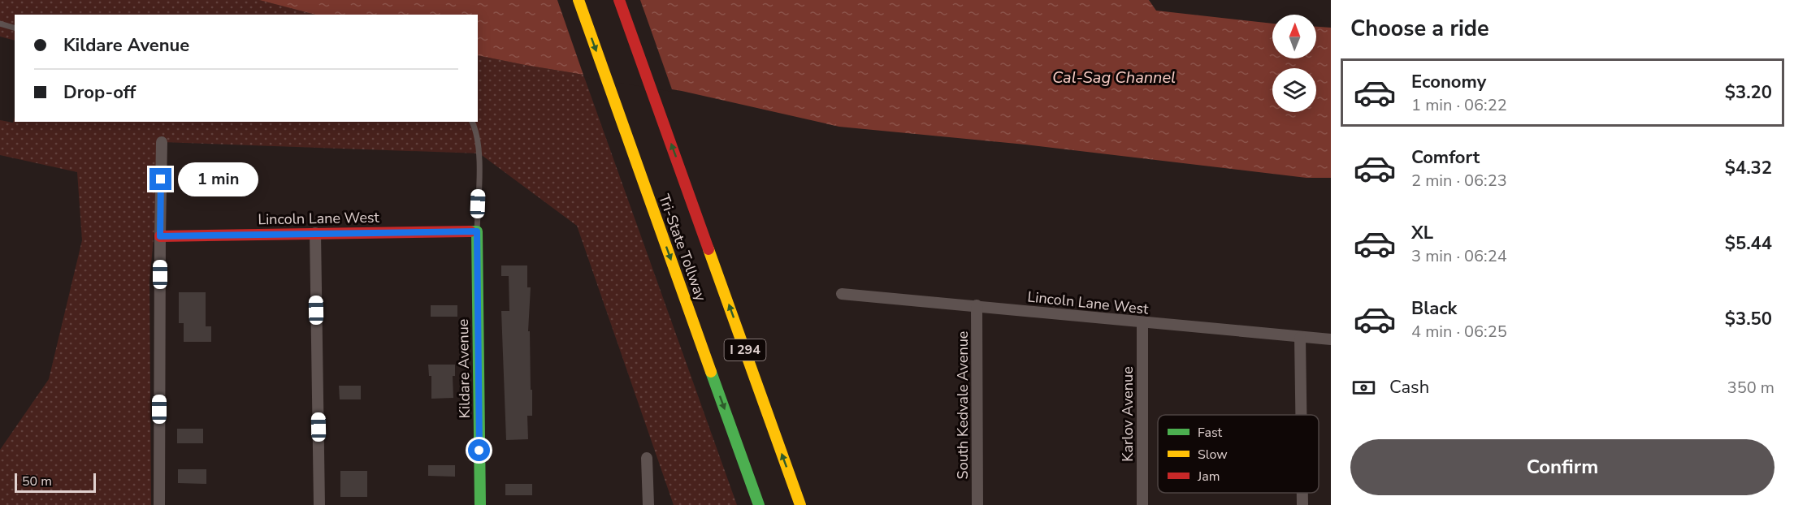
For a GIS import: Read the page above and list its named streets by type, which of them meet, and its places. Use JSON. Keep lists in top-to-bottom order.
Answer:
{
  "streets": {
    "main road": [
      "Lincoln Lane West",
      "Tri-State Tollway",
      "I 294",
      "Kildare Avenue"
    ],
    "street": ["South Kedvale Avenue", "Karlov Avenue"]
  },
  "crossings": [
    ["Lincoln Lane West", "Kildare Avenue"],
    ["Lincoln Lane West", "South Kedvale Avenue"],
    ["Lincoln Lane West", "Karlov Avenue"]
  ],
  "water": ["Cal-Sag Channel"],
  "legend": ["Fast", "Slow", "Jam"],
  "scale_bar": "50 m",
  "north": "top",
  "page": {
    "heading": "Choose a ride",
    "banner": ["Kildare Avenue", "Drop-off"],
    "list": [
      {
        "name": "Economy",
        "note": "1 min · 06:22",
        "value": "$3.20"
      },
      {
        "name": "Comfort",
        "note": "2 min · 06:23",
        "value": "$4.32"
      },
      {
        "name": "XL",
        "note": "3 min · 06:24",
        "value": "$5.44"
      },
      {
        "name": "Black",
        "note": "4 min · 06:25",
        "value": "$3.50"
      }
    ],
    "bubble": "1 min",
    "pay": ["Cash", "350 m"],
    "buttons": "Confirm",
    "scale": "50 m"
  }
}
